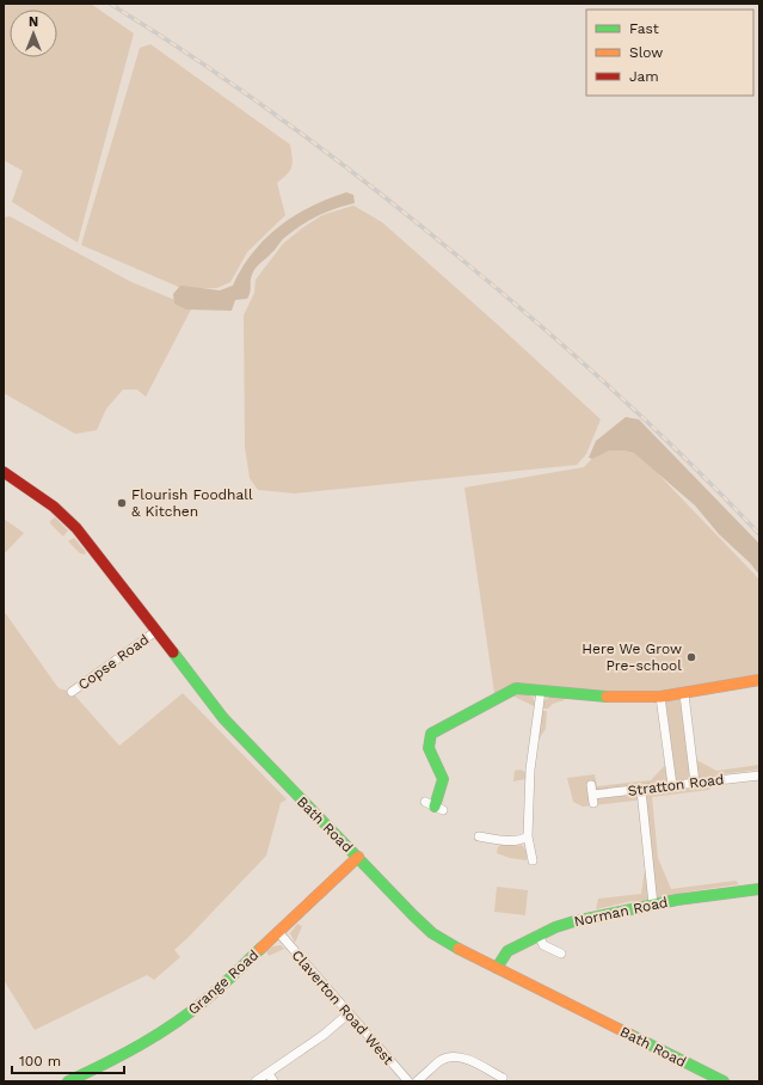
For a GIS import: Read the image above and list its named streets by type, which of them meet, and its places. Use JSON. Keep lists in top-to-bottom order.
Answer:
{
  "streets": {
    "main road": ["Bath Road", "Norman Road", "Grange Road"],
    "street": ["Copse Road", "Stratton Road", "Claverton Road West"]
  },
  "crossings": [
    ["Copse Road", "Bath Road"],
    ["Bath Road", "Norman Road"],
    ["Bath Road", "Grange Road"],
    ["Grange Road", "Claverton Road West"]
  ],
  "places": ["Flourish Foodhall & Kitchen", "Here We Grow Pre-school"],
  "legend": ["Fast", "Slow", "Jam"],
  "scale_bar": "100 m",
  "north": "top"
}
